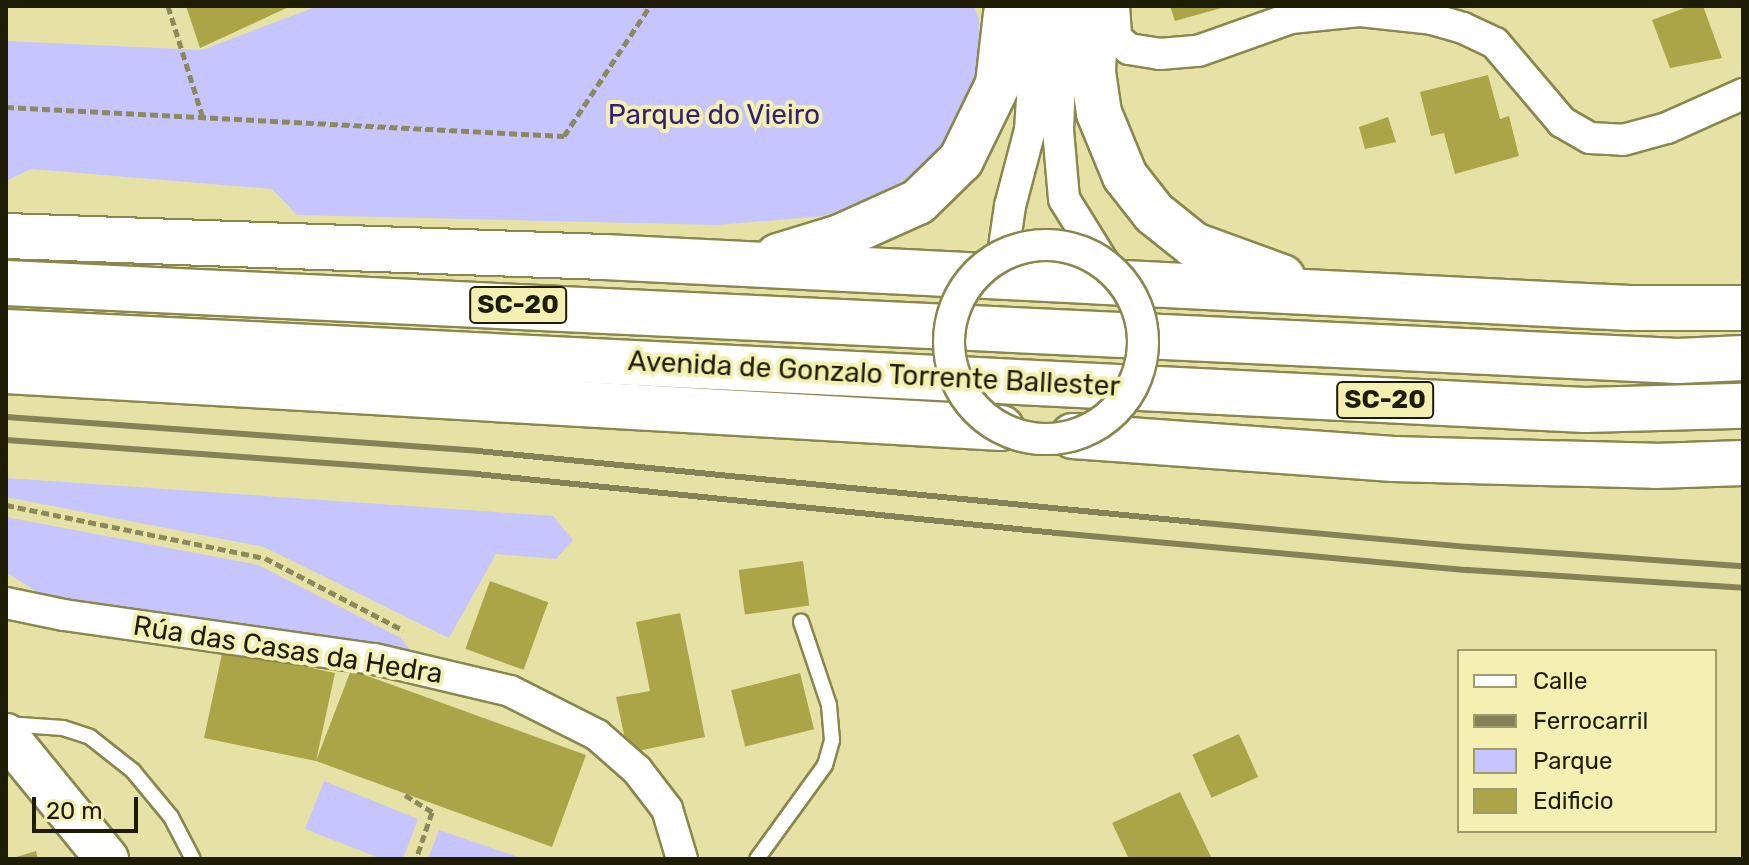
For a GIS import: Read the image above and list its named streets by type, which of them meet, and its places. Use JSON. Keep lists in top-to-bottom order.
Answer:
{
  "streets": {
    "highway": ["SC-20", "Avenida de Gonzalo Torrente Ballester"],
    "street": ["Rúa das Casas da Hedra"]
  },
  "parks": ["Parque do Vieiro"],
  "legend": [
    "Calle",
    "Ferrocarril",
    "Parque",
    "Edificio"
  ],
  "scale_bar": "20 m"
}
